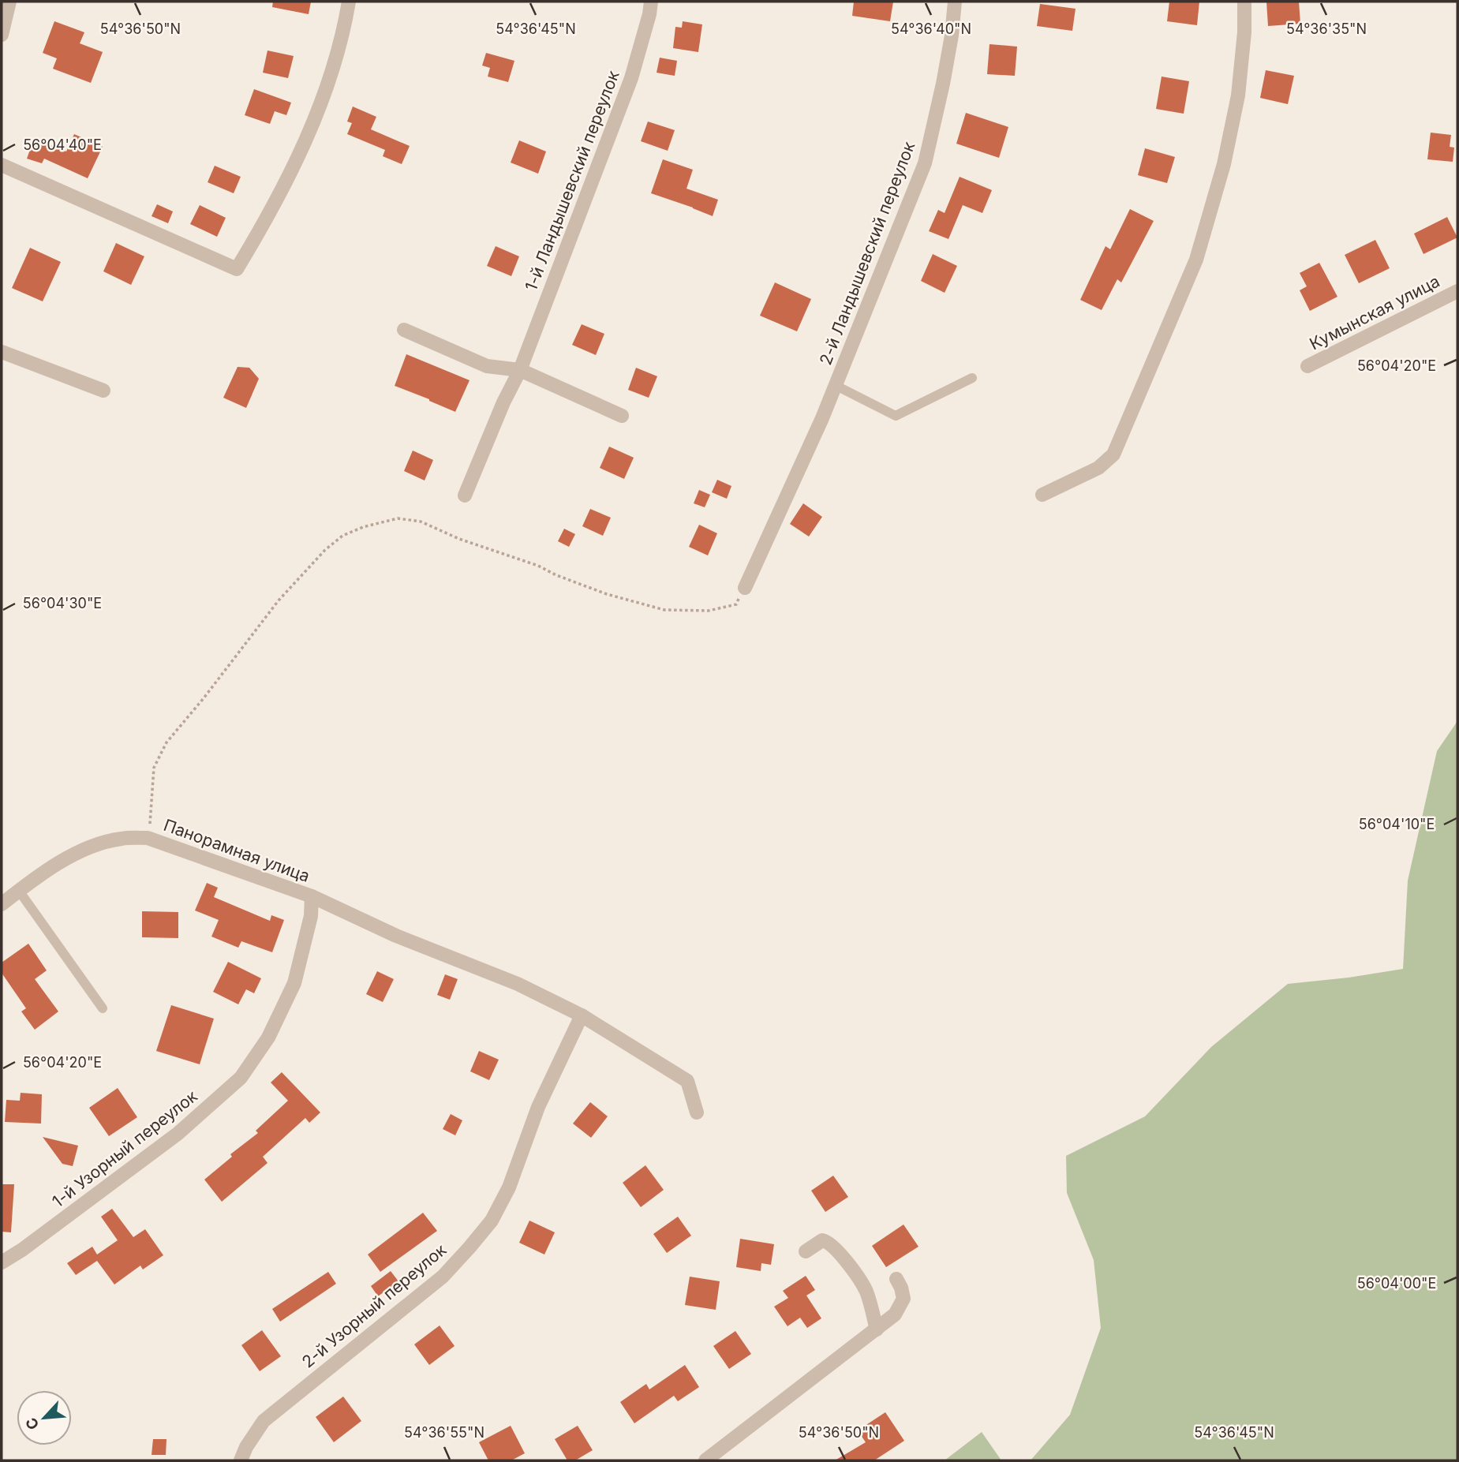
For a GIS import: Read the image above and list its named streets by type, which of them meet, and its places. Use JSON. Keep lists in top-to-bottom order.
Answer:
{
  "streets": {
    "street": [
      "1-й Ландышевский переулок",
      "2-й Ландышевский переулок",
      "Кумынская улица",
      "Панорамная улица",
      "1-й Узорный переулок",
      "2-й Узорный переулок"
    ]
  },
  "crossings": [
    ["Панорамная улица", "1-й Узорный переулок"],
    ["Панорамная улица", "2-й Узорный переулок"]
  ],
  "north": "bottom left",
  "coordinates": [
    "54°36'40\"N",
    "54°36'50\"N",
    "54°36'45\"N",
    "54°36'35\"N",
    "56°04'40\"E",
    "56°04'20\"E",
    "56°04'30\"E",
    "56°04'10\"E",
    "56°04'00\"E",
    "54°36'55\"N"
  ]
}
